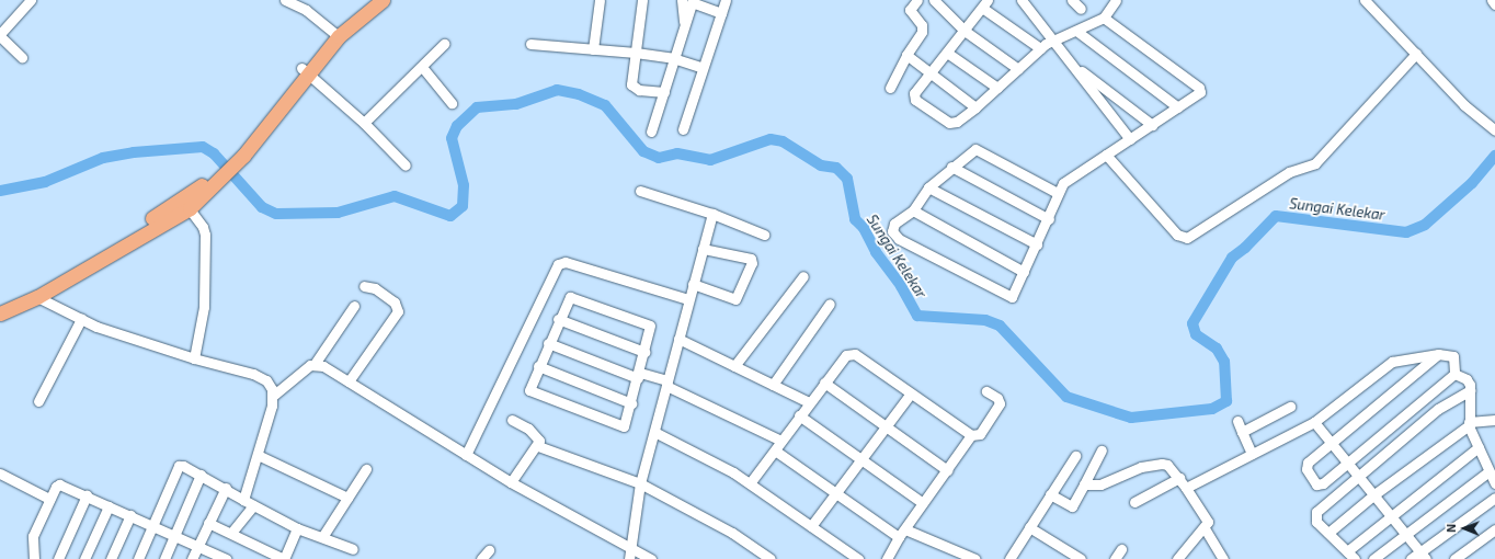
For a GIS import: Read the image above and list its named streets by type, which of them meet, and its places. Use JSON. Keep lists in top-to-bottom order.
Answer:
{
  "water": ["Sungai Kelekar"],
  "north": "left"
}
